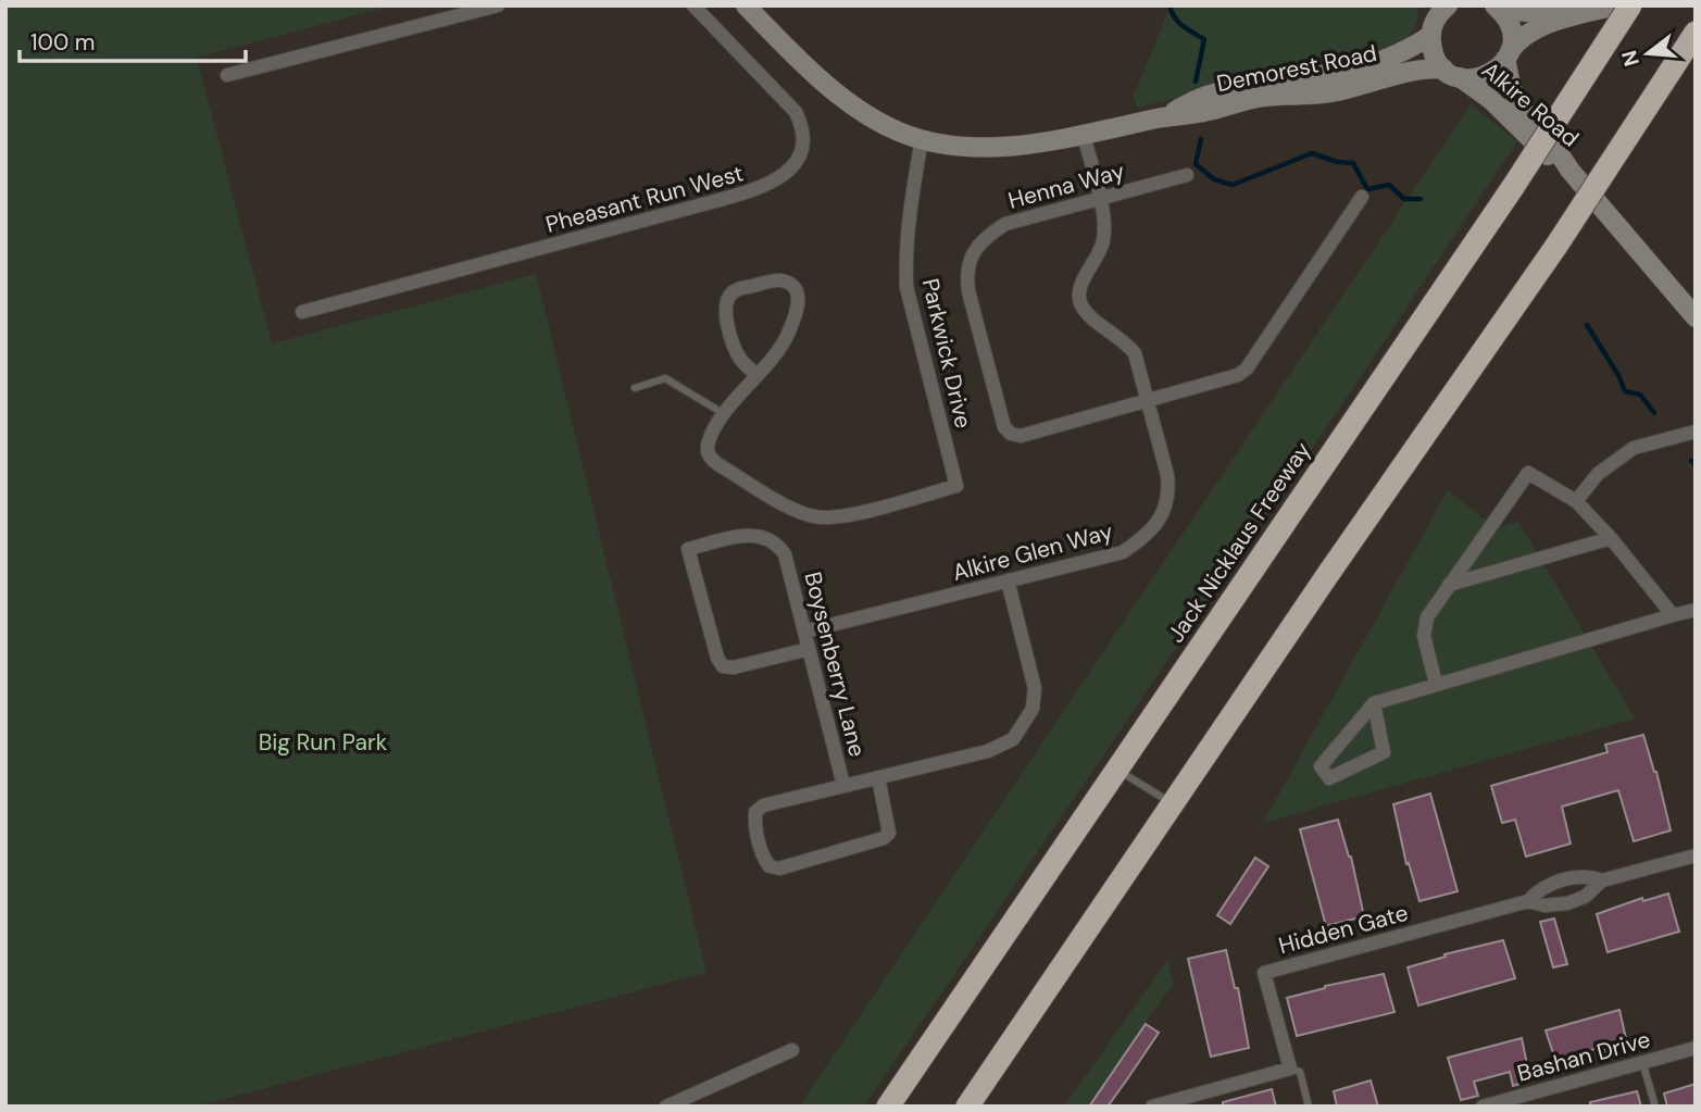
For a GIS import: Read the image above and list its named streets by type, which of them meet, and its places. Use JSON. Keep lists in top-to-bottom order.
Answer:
{
  "streets": {
    "highway": ["Jack Nicklaus Freeway"],
    "street": [
      "Demorest Road",
      "Alkire Road",
      "Henna Way",
      "Pheasant Run West",
      "Parkwick Drive",
      "Alkire Glen Way",
      "Boysenberry Lane",
      "Hidden Gate",
      "Bashan Drive"
    ]
  },
  "crossings": [
    ["Demorest Road", "Alkire Road"],
    ["Demorest Road", "Parkwick Drive"],
    ["Demorest Road", "Alkire Glen Way"],
    ["Henna Way", "Alkire Glen Way"],
    ["Alkire Glen Way", "Boysenberry Lane"]
  ],
  "parks": ["Big Run Park"],
  "scale_bar": "100 m",
  "north": "left"
}
